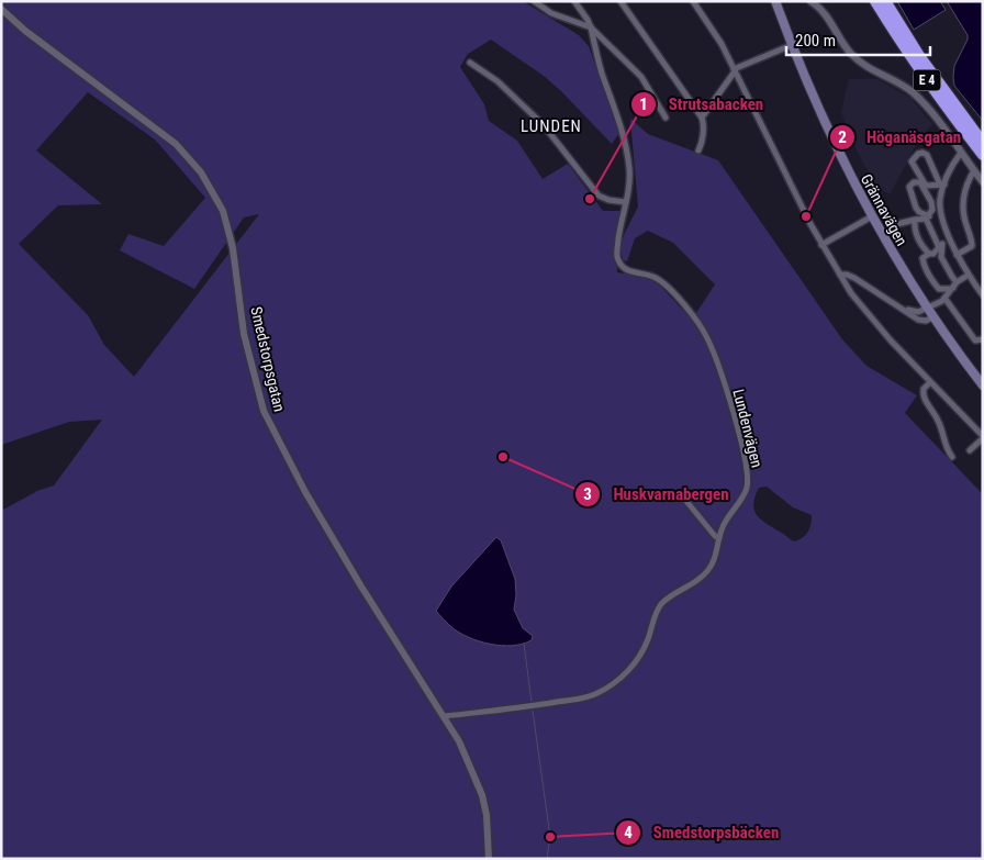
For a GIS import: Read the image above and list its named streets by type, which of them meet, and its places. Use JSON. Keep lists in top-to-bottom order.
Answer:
{
  "streets": {
    "highway": ["E 4"],
    "main road": ["Grännavägen"],
    "street": ["Smedstorpsgatan", "Lundenvägen"]
  },
  "crossings": [
    ["Smedstorpsgatan", "Lundenvägen"]
  ],
  "districts": ["LUNDEN"],
  "places": [
    "Strutsabacken",
    "Höganäsgatan",
    "Huskvarnabergen",
    "Smedstorpsbäcken"
  ],
  "scale_bar": "200 m"
}
